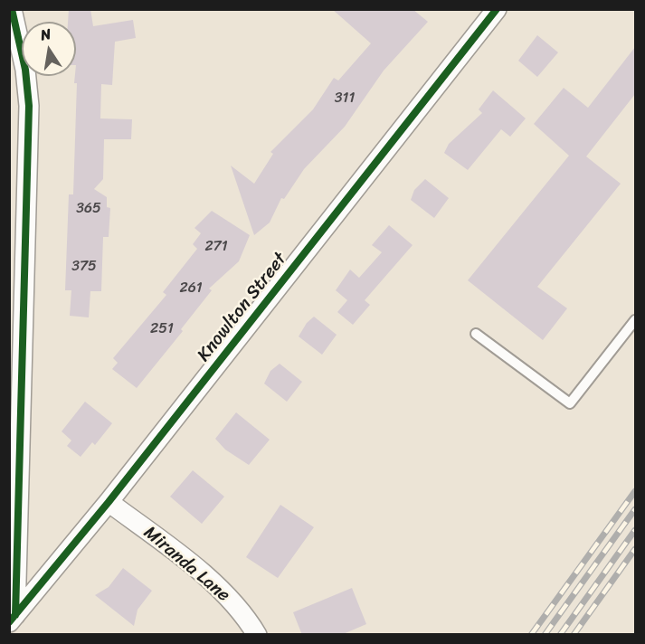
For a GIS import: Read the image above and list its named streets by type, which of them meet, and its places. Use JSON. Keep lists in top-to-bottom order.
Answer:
{
  "streets": {
    "street": ["Knowlton Street", "Miranda Lane"]
  },
  "crossings": [
    ["Knowlton Street", "Miranda Lane"]
  ],
  "house_numbers": [
    "311",
    "365",
    "271",
    "375",
    "261",
    "251"
  ],
  "north": "top"
}
